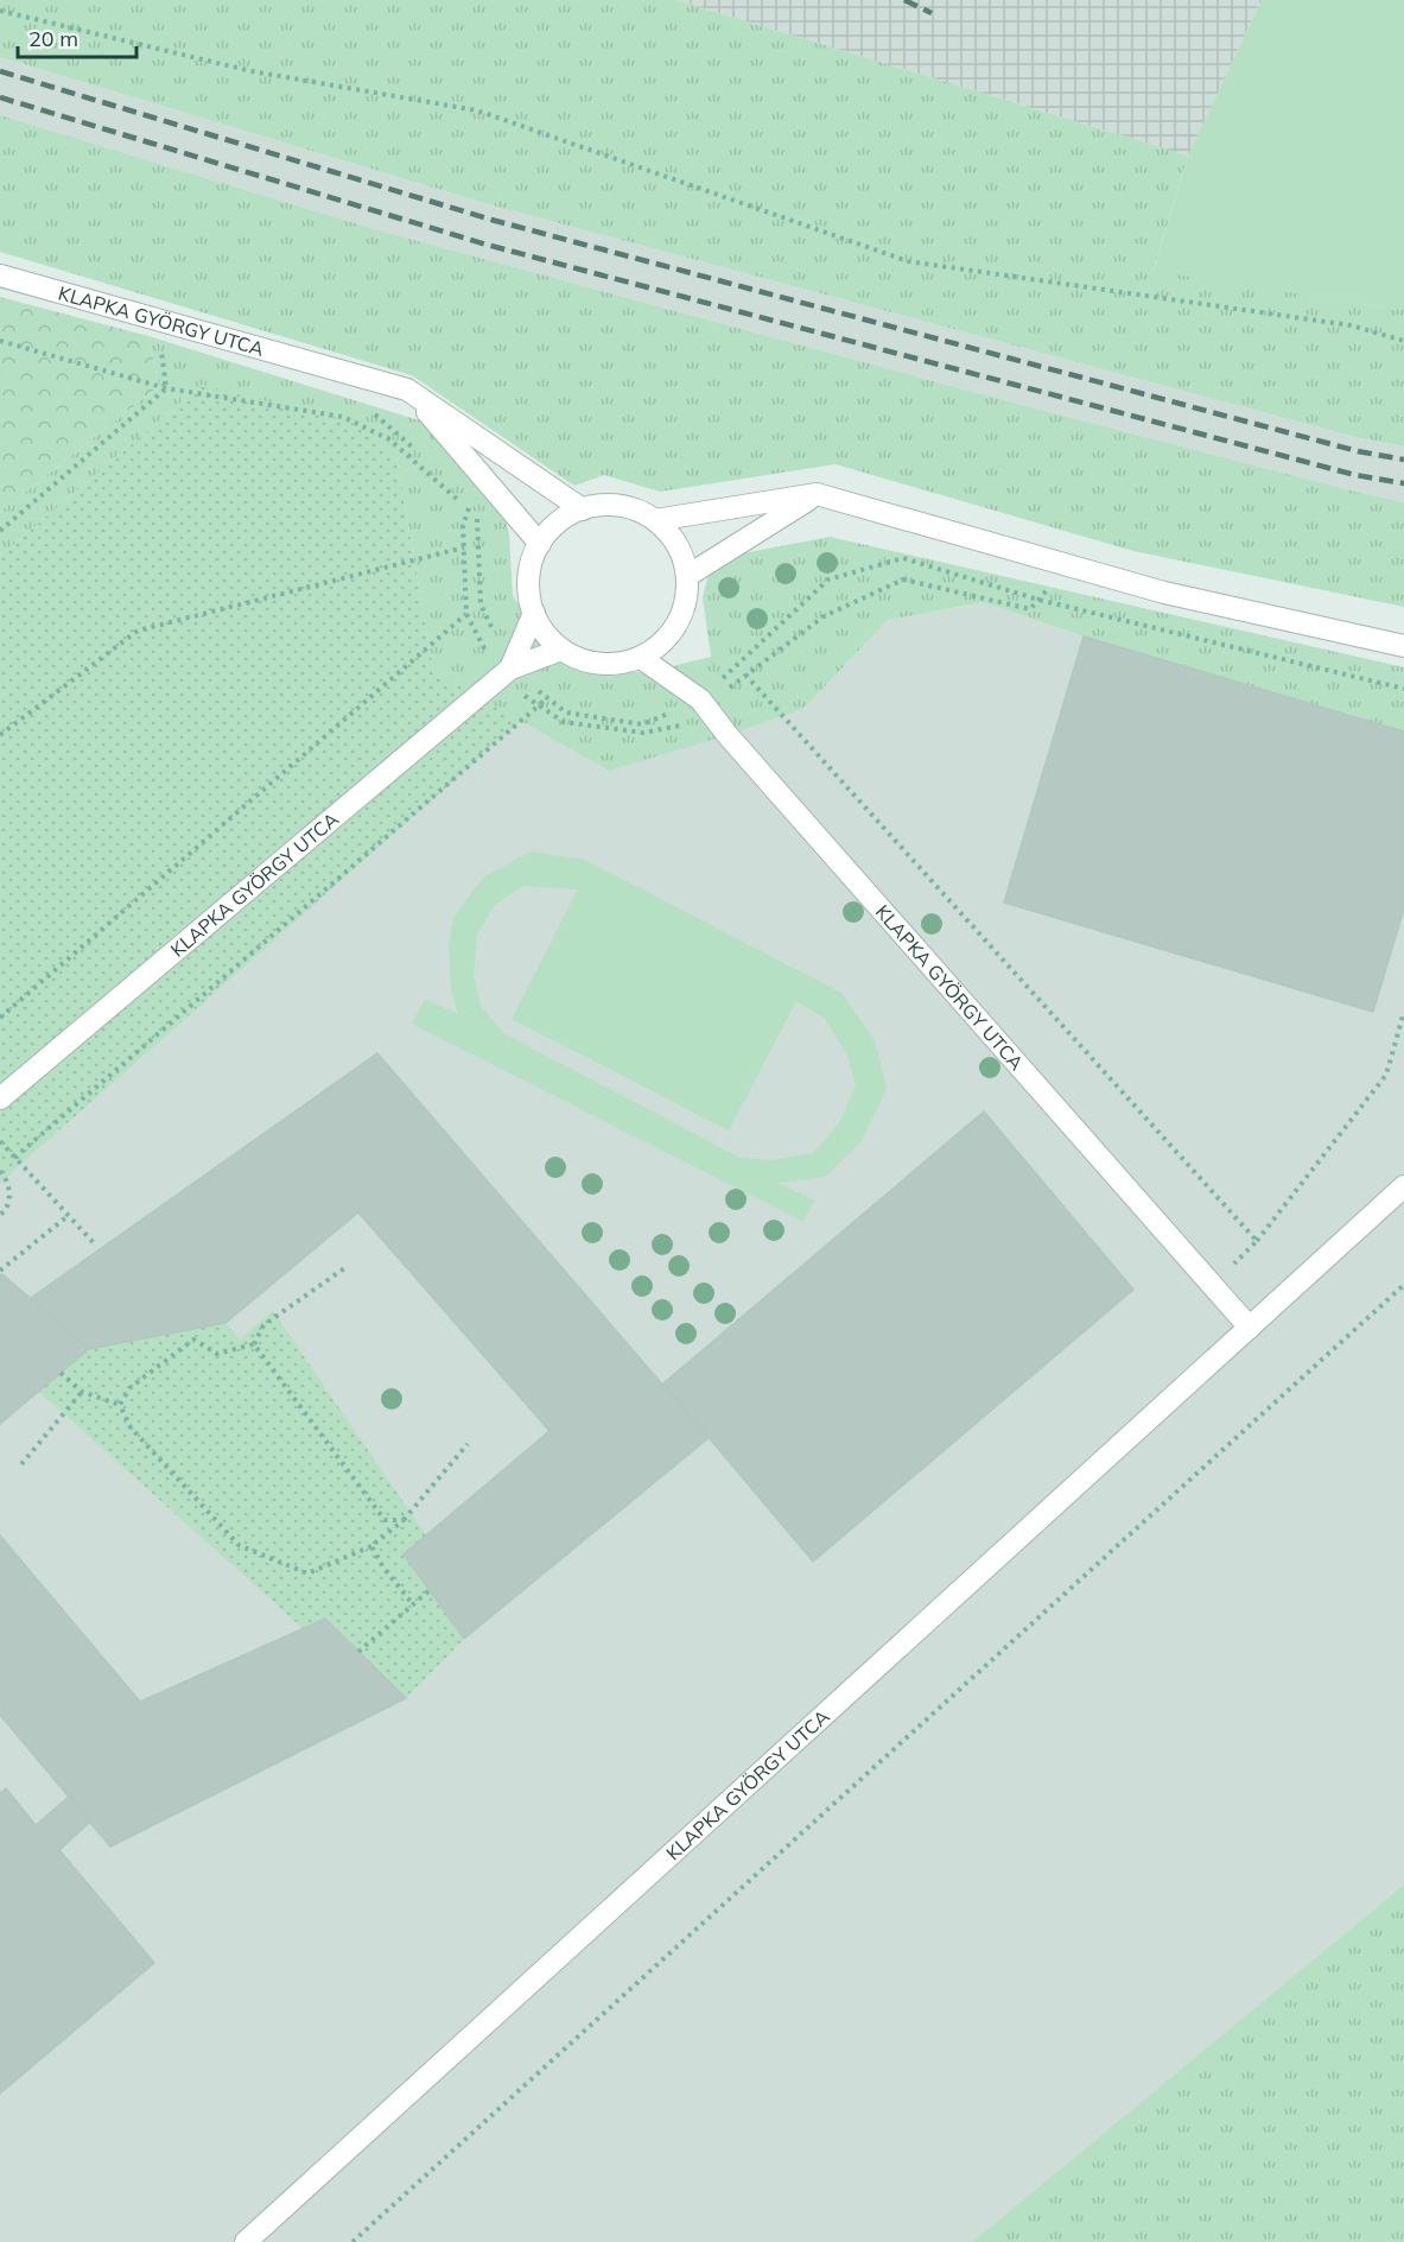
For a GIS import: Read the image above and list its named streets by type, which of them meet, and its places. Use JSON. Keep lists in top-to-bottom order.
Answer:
{
  "streets": {
    "street": ["KLAPKA GYÖRGY UTCA"]
  },
  "scale_bar": "20 m"
}
